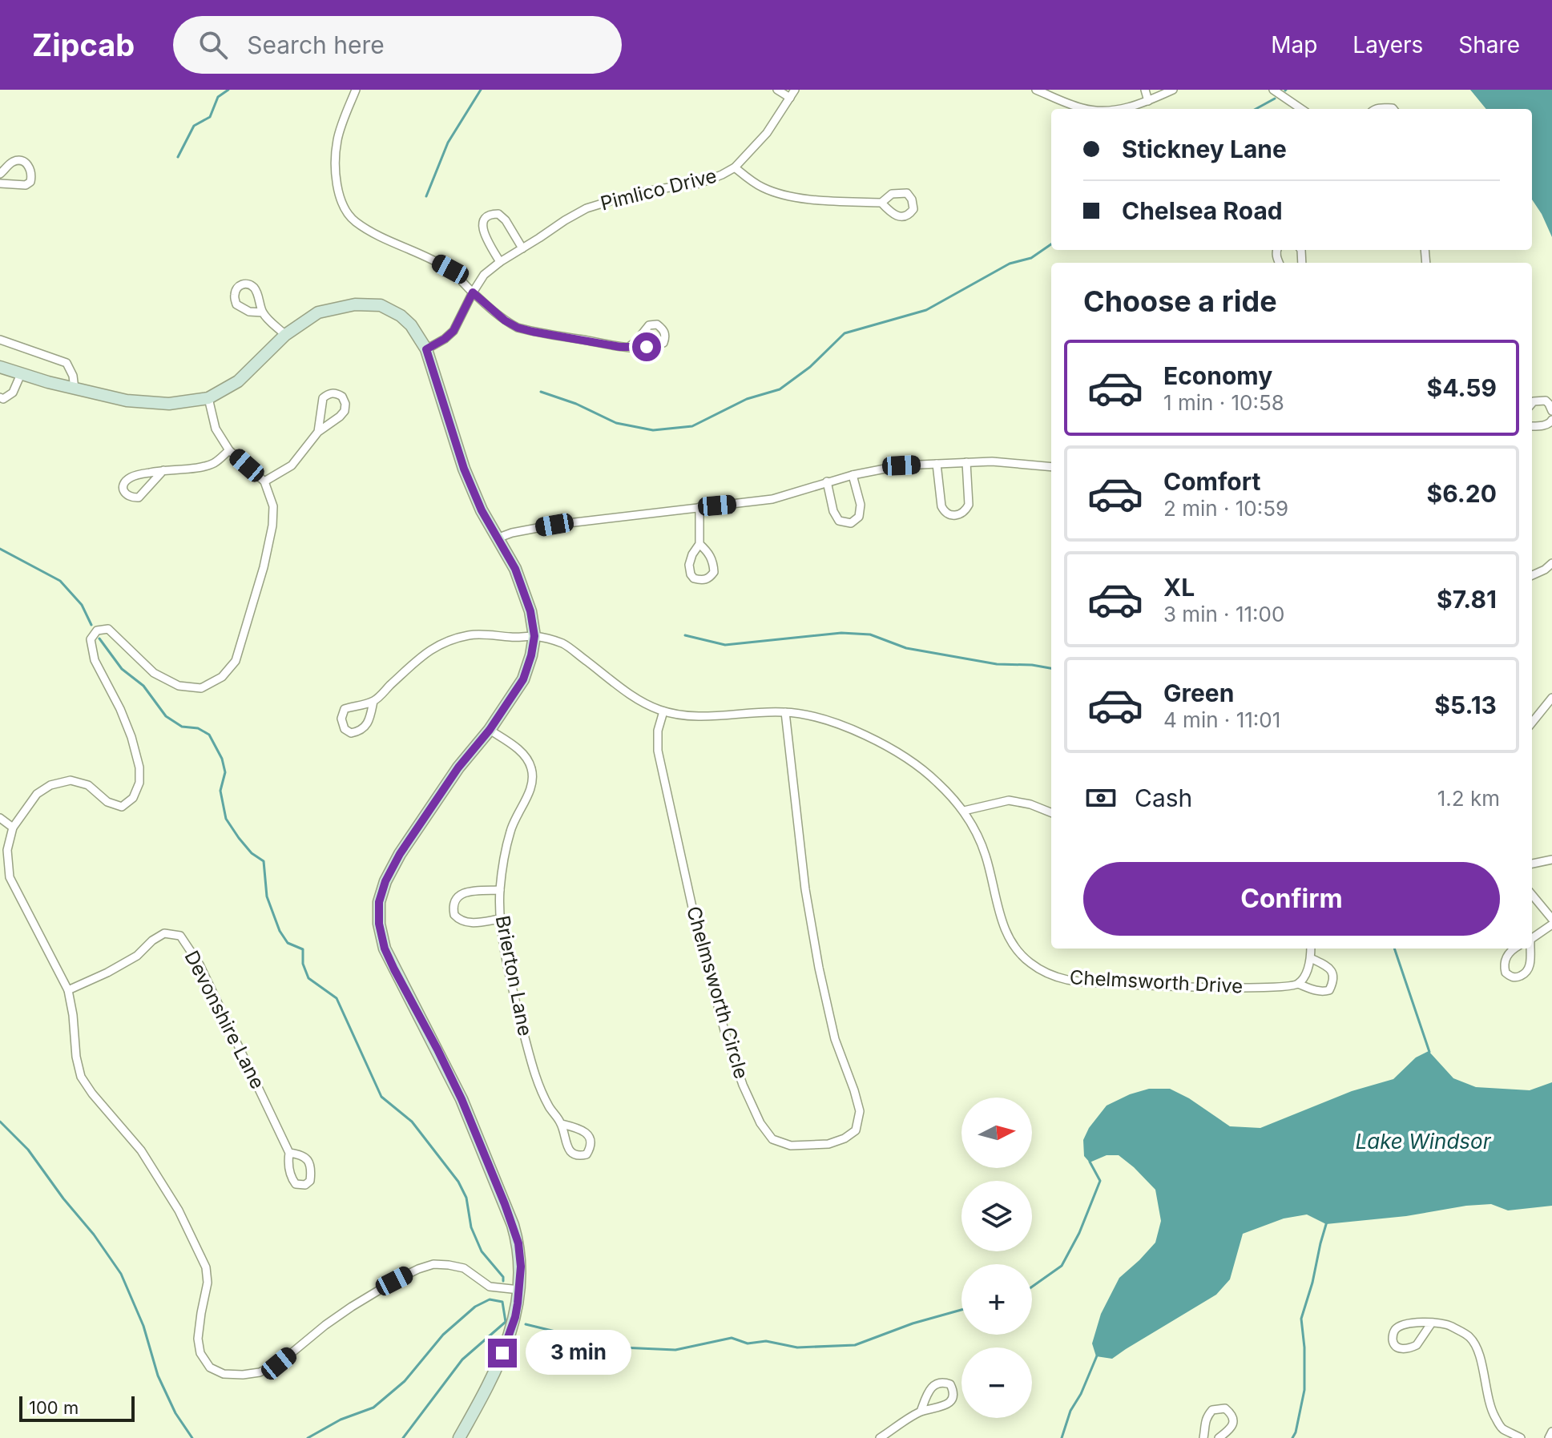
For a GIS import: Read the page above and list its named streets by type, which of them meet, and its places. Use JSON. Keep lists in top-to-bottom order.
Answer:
{
  "streets": {
    "street": [
      "Pimlico Drive",
      "Brierton Lane",
      "Chelmsworth Drive",
      "Chelmsworth Circle",
      "Devonshire Lane"
    ]
  },
  "crossings": [
    ["Chelmsworth Drive", "Chelmsworth Circle"]
  ],
  "water": ["Lake Windsor"],
  "scale_bar": "100 m",
  "north": "right",
  "page": {
    "header": "Zipcab",
    "search": "Search here",
    "nav": ["Map", "Layers", "Share"],
    "banner": ["Stickney Lane", "Chelsea Road"],
    "heading": "Choose a ride",
    "list": [
      {
        "name": "Economy",
        "note": "1 min · 10:58",
        "value": "$4.59"
      },
      {
        "name": "Comfort",
        "note": "2 min · 10:59",
        "value": "$6.20"
      },
      {
        "name": "XL",
        "note": "3 min · 11:00",
        "value": "$7.81"
      },
      {
        "name": "Green",
        "note": "4 min · 11:01",
        "value": "$5.13"
      }
    ],
    "pay": ["Cash", "1.2 km"],
    "buttons": "Confirm",
    "map_buttons": ["+", "−"],
    "bubble": "3 min",
    "scale": "100 m"
  }
}
